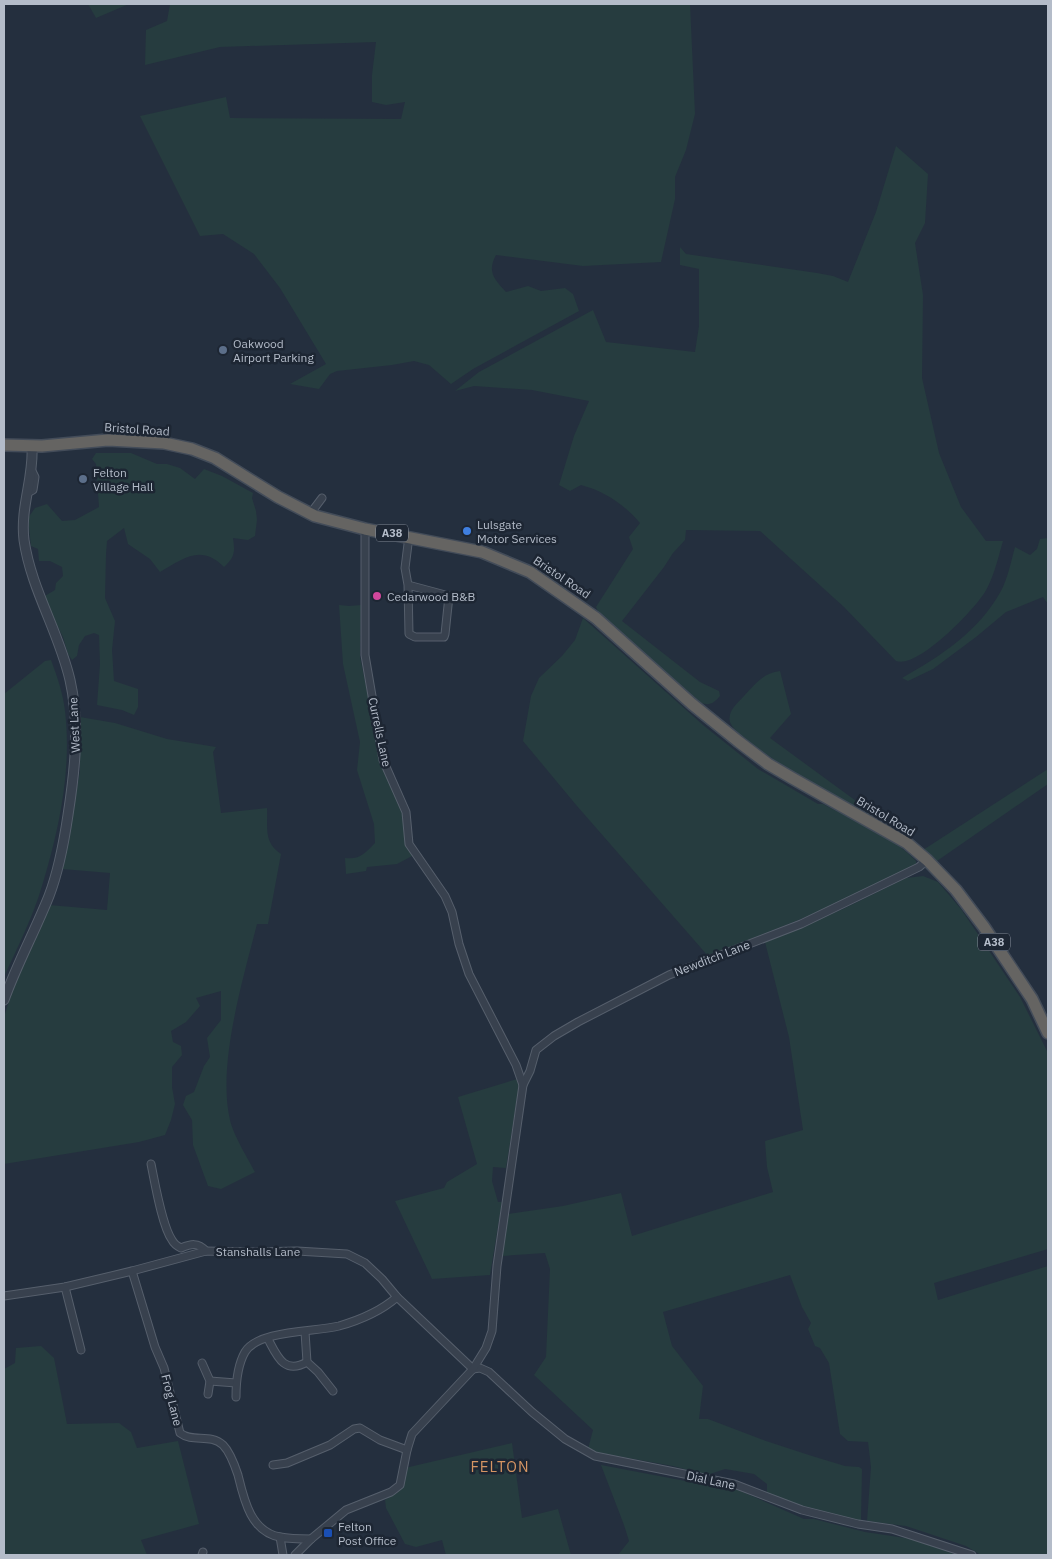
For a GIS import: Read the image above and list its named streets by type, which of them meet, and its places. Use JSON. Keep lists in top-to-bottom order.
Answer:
{
  "streets": {
    "highway": ["Bristol Road", "A38"],
    "street": [
      "West Lane",
      "Currells Lane",
      "Newditch Lane",
      "Stanshalls Lane",
      "Frog Lane",
      "Dial Lane"
    ]
  },
  "crossings": [
    ["Bristol Road", "A38"],
    ["Bristol Road", "West Lane"],
    ["Bristol Road", "Currells Lane"],
    ["Bristol Road", "Newditch Lane"],
    ["A38", "Newditch Lane"],
    ["Currells Lane", "Newditch Lane"],
    ["Stanshalls Lane", "Frog Lane"],
    ["Stanshalls Lane", "Dial Lane"]
  ],
  "districts": ["FELTON"],
  "places": {
    "other": [
      "Oakwood Airport Parking",
      "Felton Village Hall",
      "Lulsgate Motor Services",
      "Cedarwood B&B"
    ],
    "transit": ["Felton Post Office"]
  }
}
